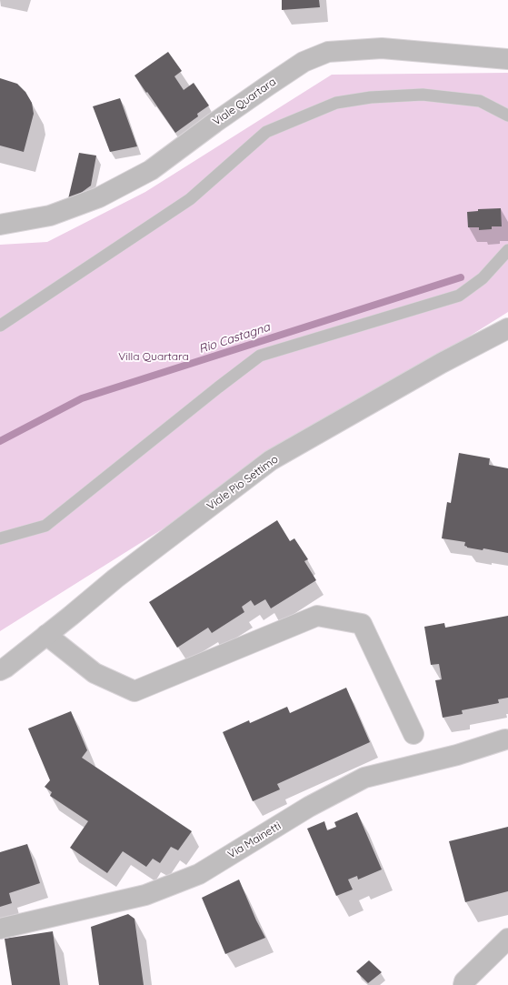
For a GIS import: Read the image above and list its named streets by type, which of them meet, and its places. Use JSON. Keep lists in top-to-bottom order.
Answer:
{
  "streets": {
    "street": ["Viale Quartara", "Viale Pio Settimo", "Via Mainetti"]
  },
  "water": ["Rio Castagna"],
  "parks": ["Villa Quartara"]
}
